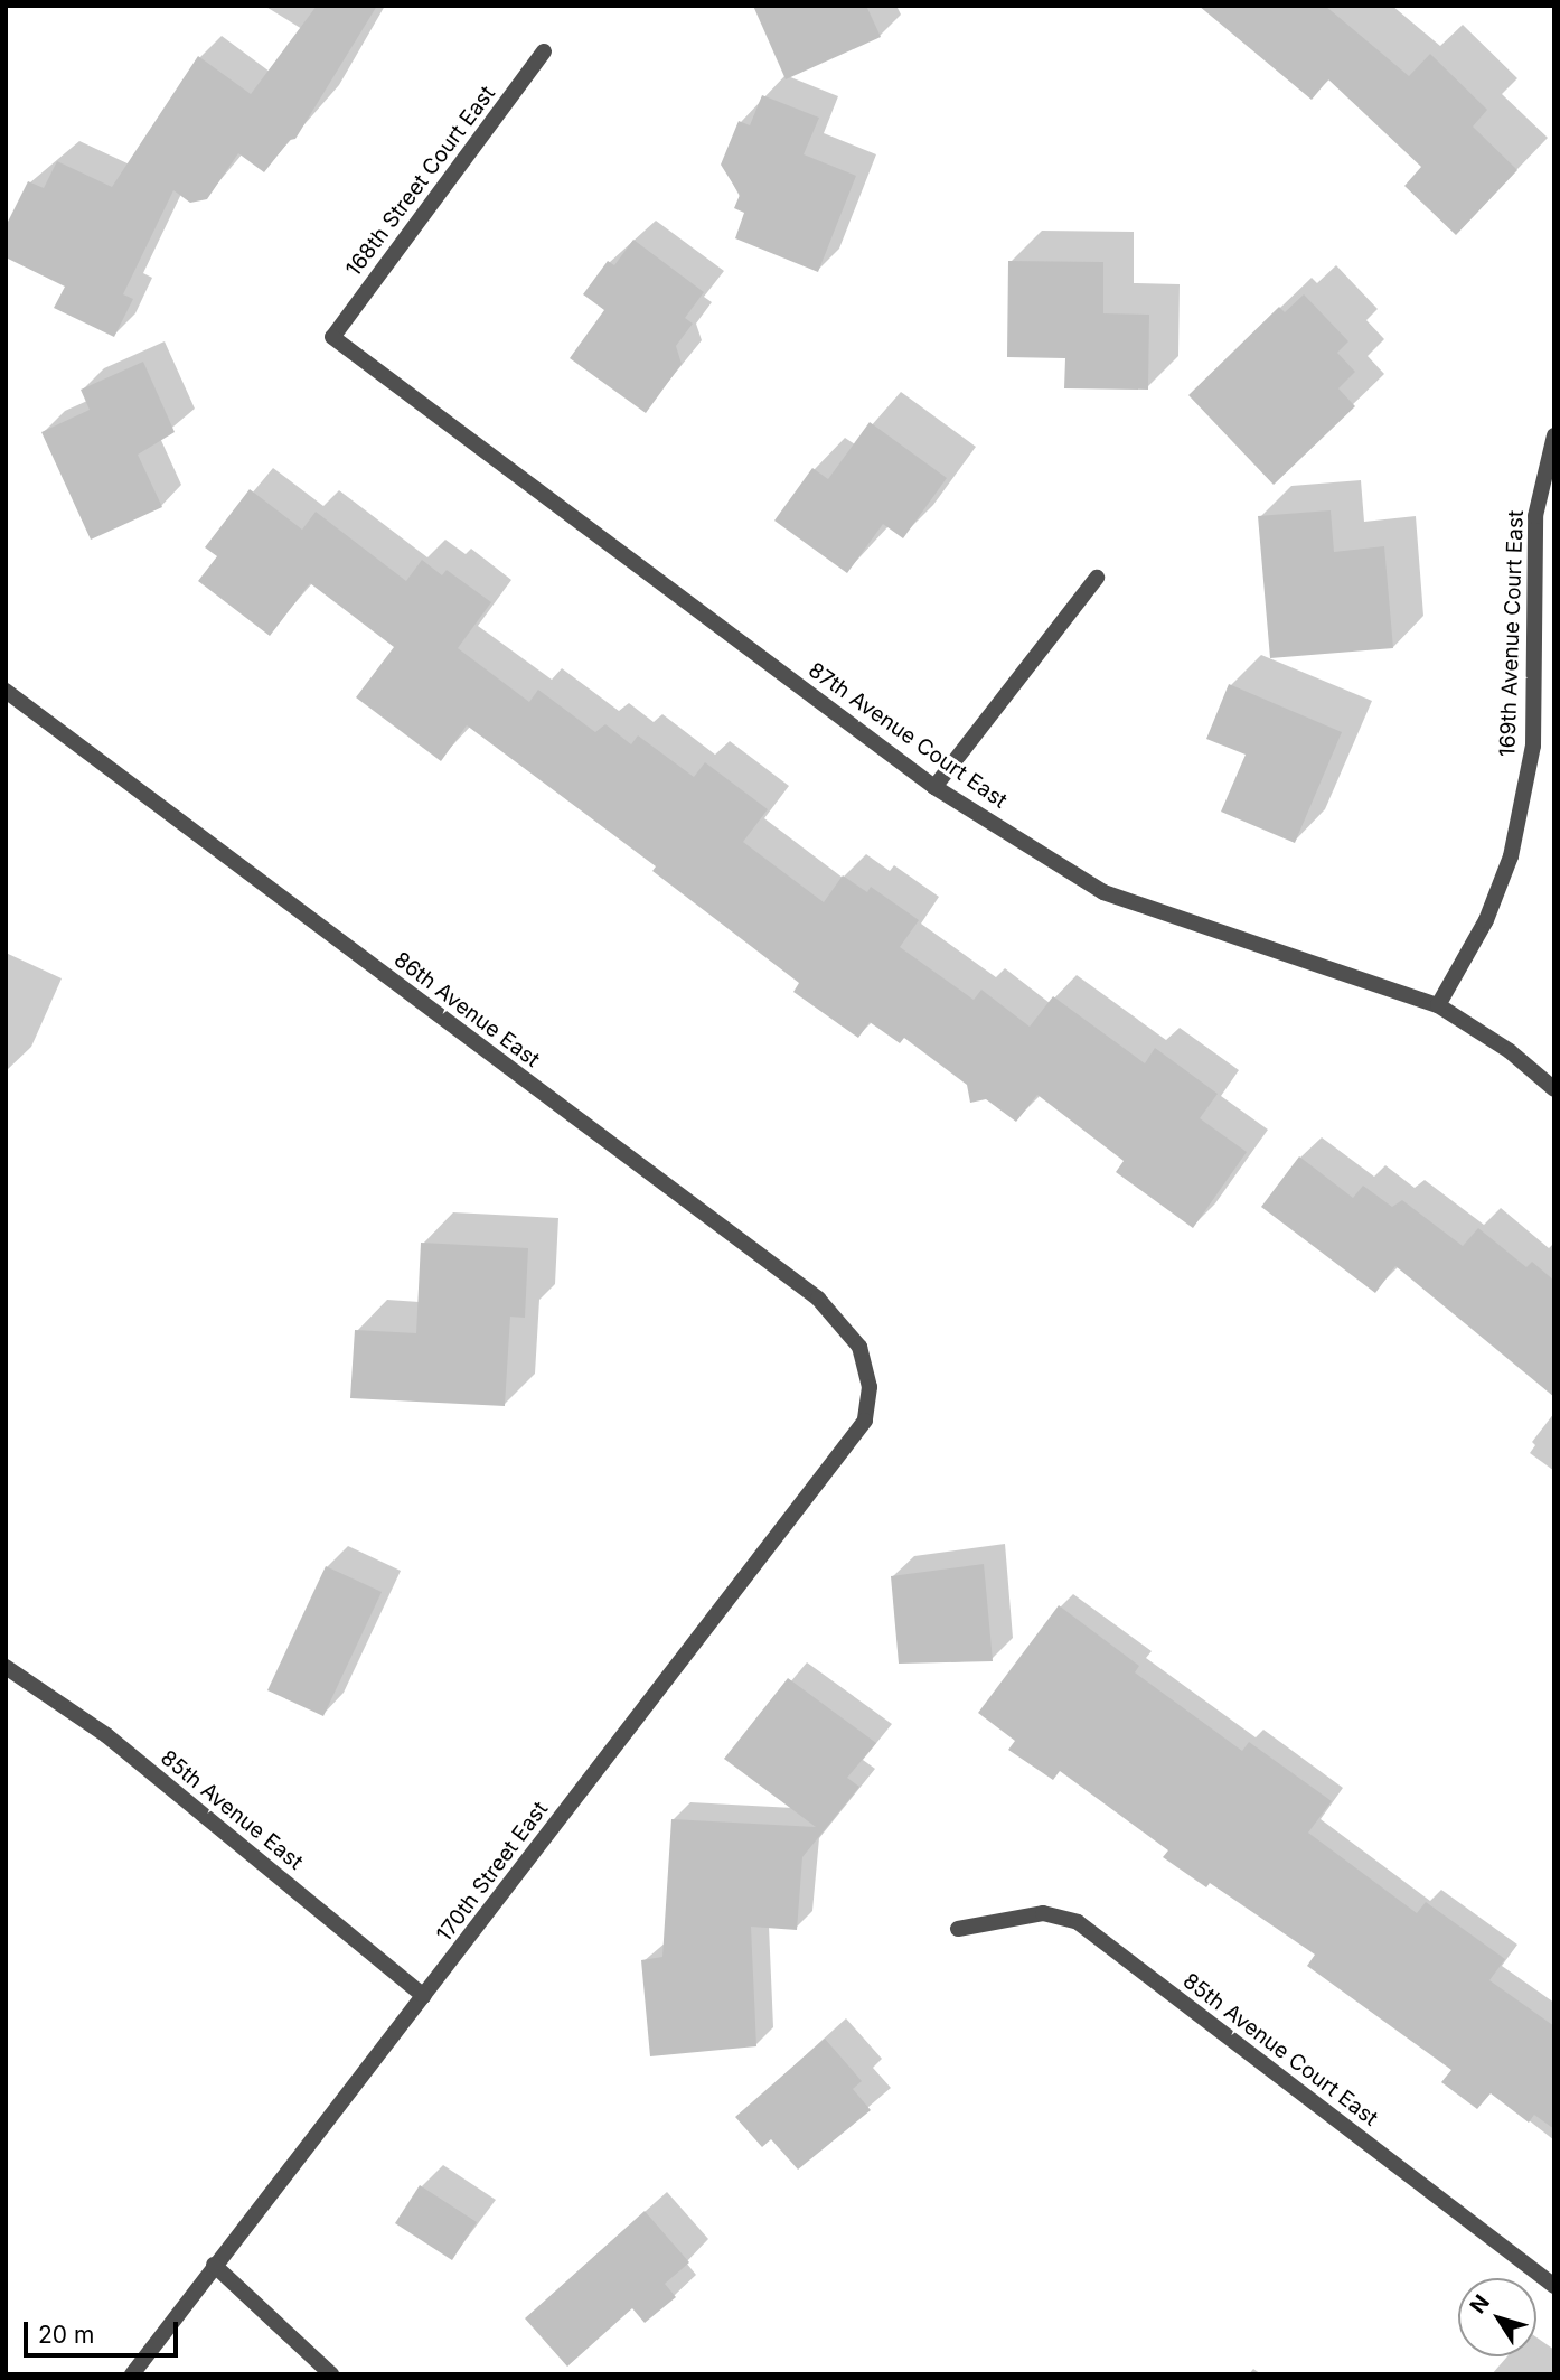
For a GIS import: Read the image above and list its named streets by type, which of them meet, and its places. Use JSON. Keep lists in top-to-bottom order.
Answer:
{
  "streets": {
    "street": [
      "168th Street Court East",
      "169th Avenue Court East",
      "87th Avenue Court East",
      "86th Avenue East",
      "85th Avenue East",
      "170th Street East",
      "85th Avenue Court East"
    ]
  },
  "crossings": [
    ["168th Street Court East", "87th Avenue Court East"],
    ["169th Avenue Court East", "87th Avenue Court East"],
    ["86th Avenue East", "170th Street East"],
    ["85th Avenue East", "170th Street East"]
  ],
  "scale_bar": "20 m",
  "north": "top left"
}
